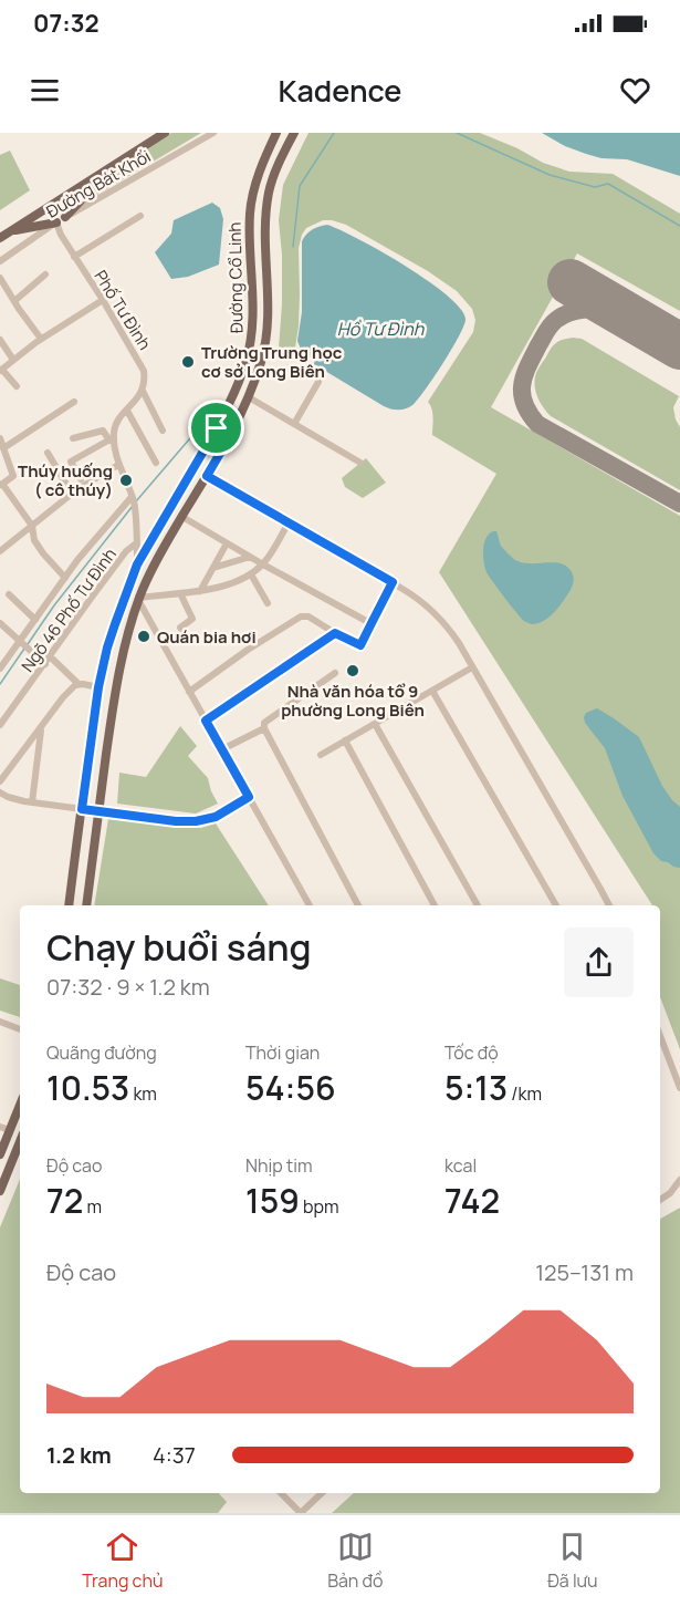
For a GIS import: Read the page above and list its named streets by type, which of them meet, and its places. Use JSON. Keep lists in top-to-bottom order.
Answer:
{
  "streets": {
    "main road": ["Đường Cổ Linh"],
    "street": ["Đường Bát Khối", "Phố Tư Đình", "Ngõ 46 Phố Tư Đình"]
  },
  "crossings": [
    ["Đường Bát Khối", "Phố Tư Đình"]
  ],
  "water": ["Hồ Tư Đình"],
  "places": [
    "Trường Trung học cơ sở Long Biên",
    "Thúy huống ( cô thúy)",
    "Quán bia hơi",
    "Nhà văn hóa tổ 9 phường Long Biên"
  ],
  "page": {
    "status": "07:32",
    "header": "Kadence",
    "heading": ["Chạy buổi sáng", "07:32 · 9 × 1.2 km"],
    "stats": [
      ["Quãng đường", "10.53 km"],
      ["Thời gian", "54:56"],
      ["Tốc độ", "5:13 /km"],
      ["Độ cao", "72 m"],
      ["Nhịp tim", "159 bpm"],
      ["kcal", "742"]
    ],
    "chart": ["Độ cao", "125–131 m"],
    "list": [
      {
        "name": "1.2 km",
        "note": "4:37"
      }
    ],
    "tabs": ["Trang chủ", "Bản đồ", "Đã lưu"]
  }
}
